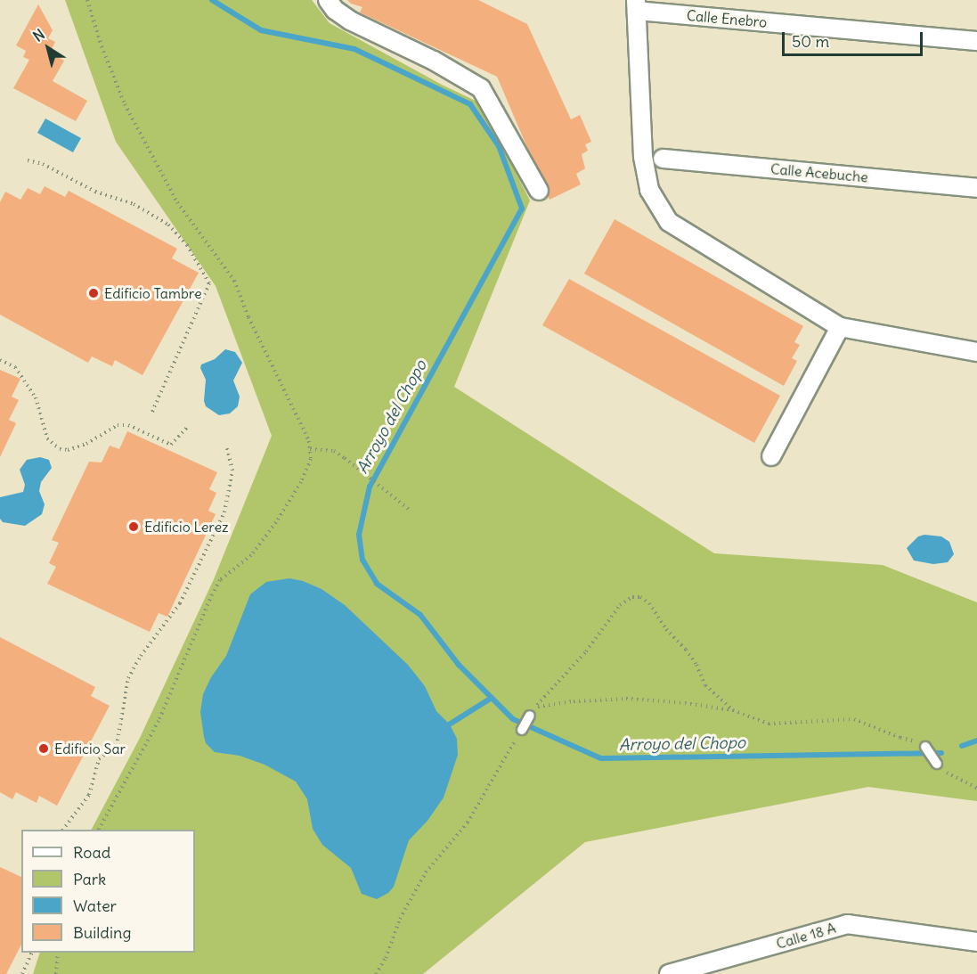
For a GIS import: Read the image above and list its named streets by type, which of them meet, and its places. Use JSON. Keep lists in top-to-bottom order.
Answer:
{
  "streets": {
    "street": ["Calle Enebro", "Calle Acebuche", "Calle 18 A"]
  },
  "water": ["Arroyo del Chopo"],
  "places": ["Edificio Tambre", "Edificio Lerez", "Edificio Sar"],
  "legend": [
    "Road",
    "Park",
    "Water",
    "Building"
  ],
  "scale_bar": "50 m",
  "north": "top left"
}
